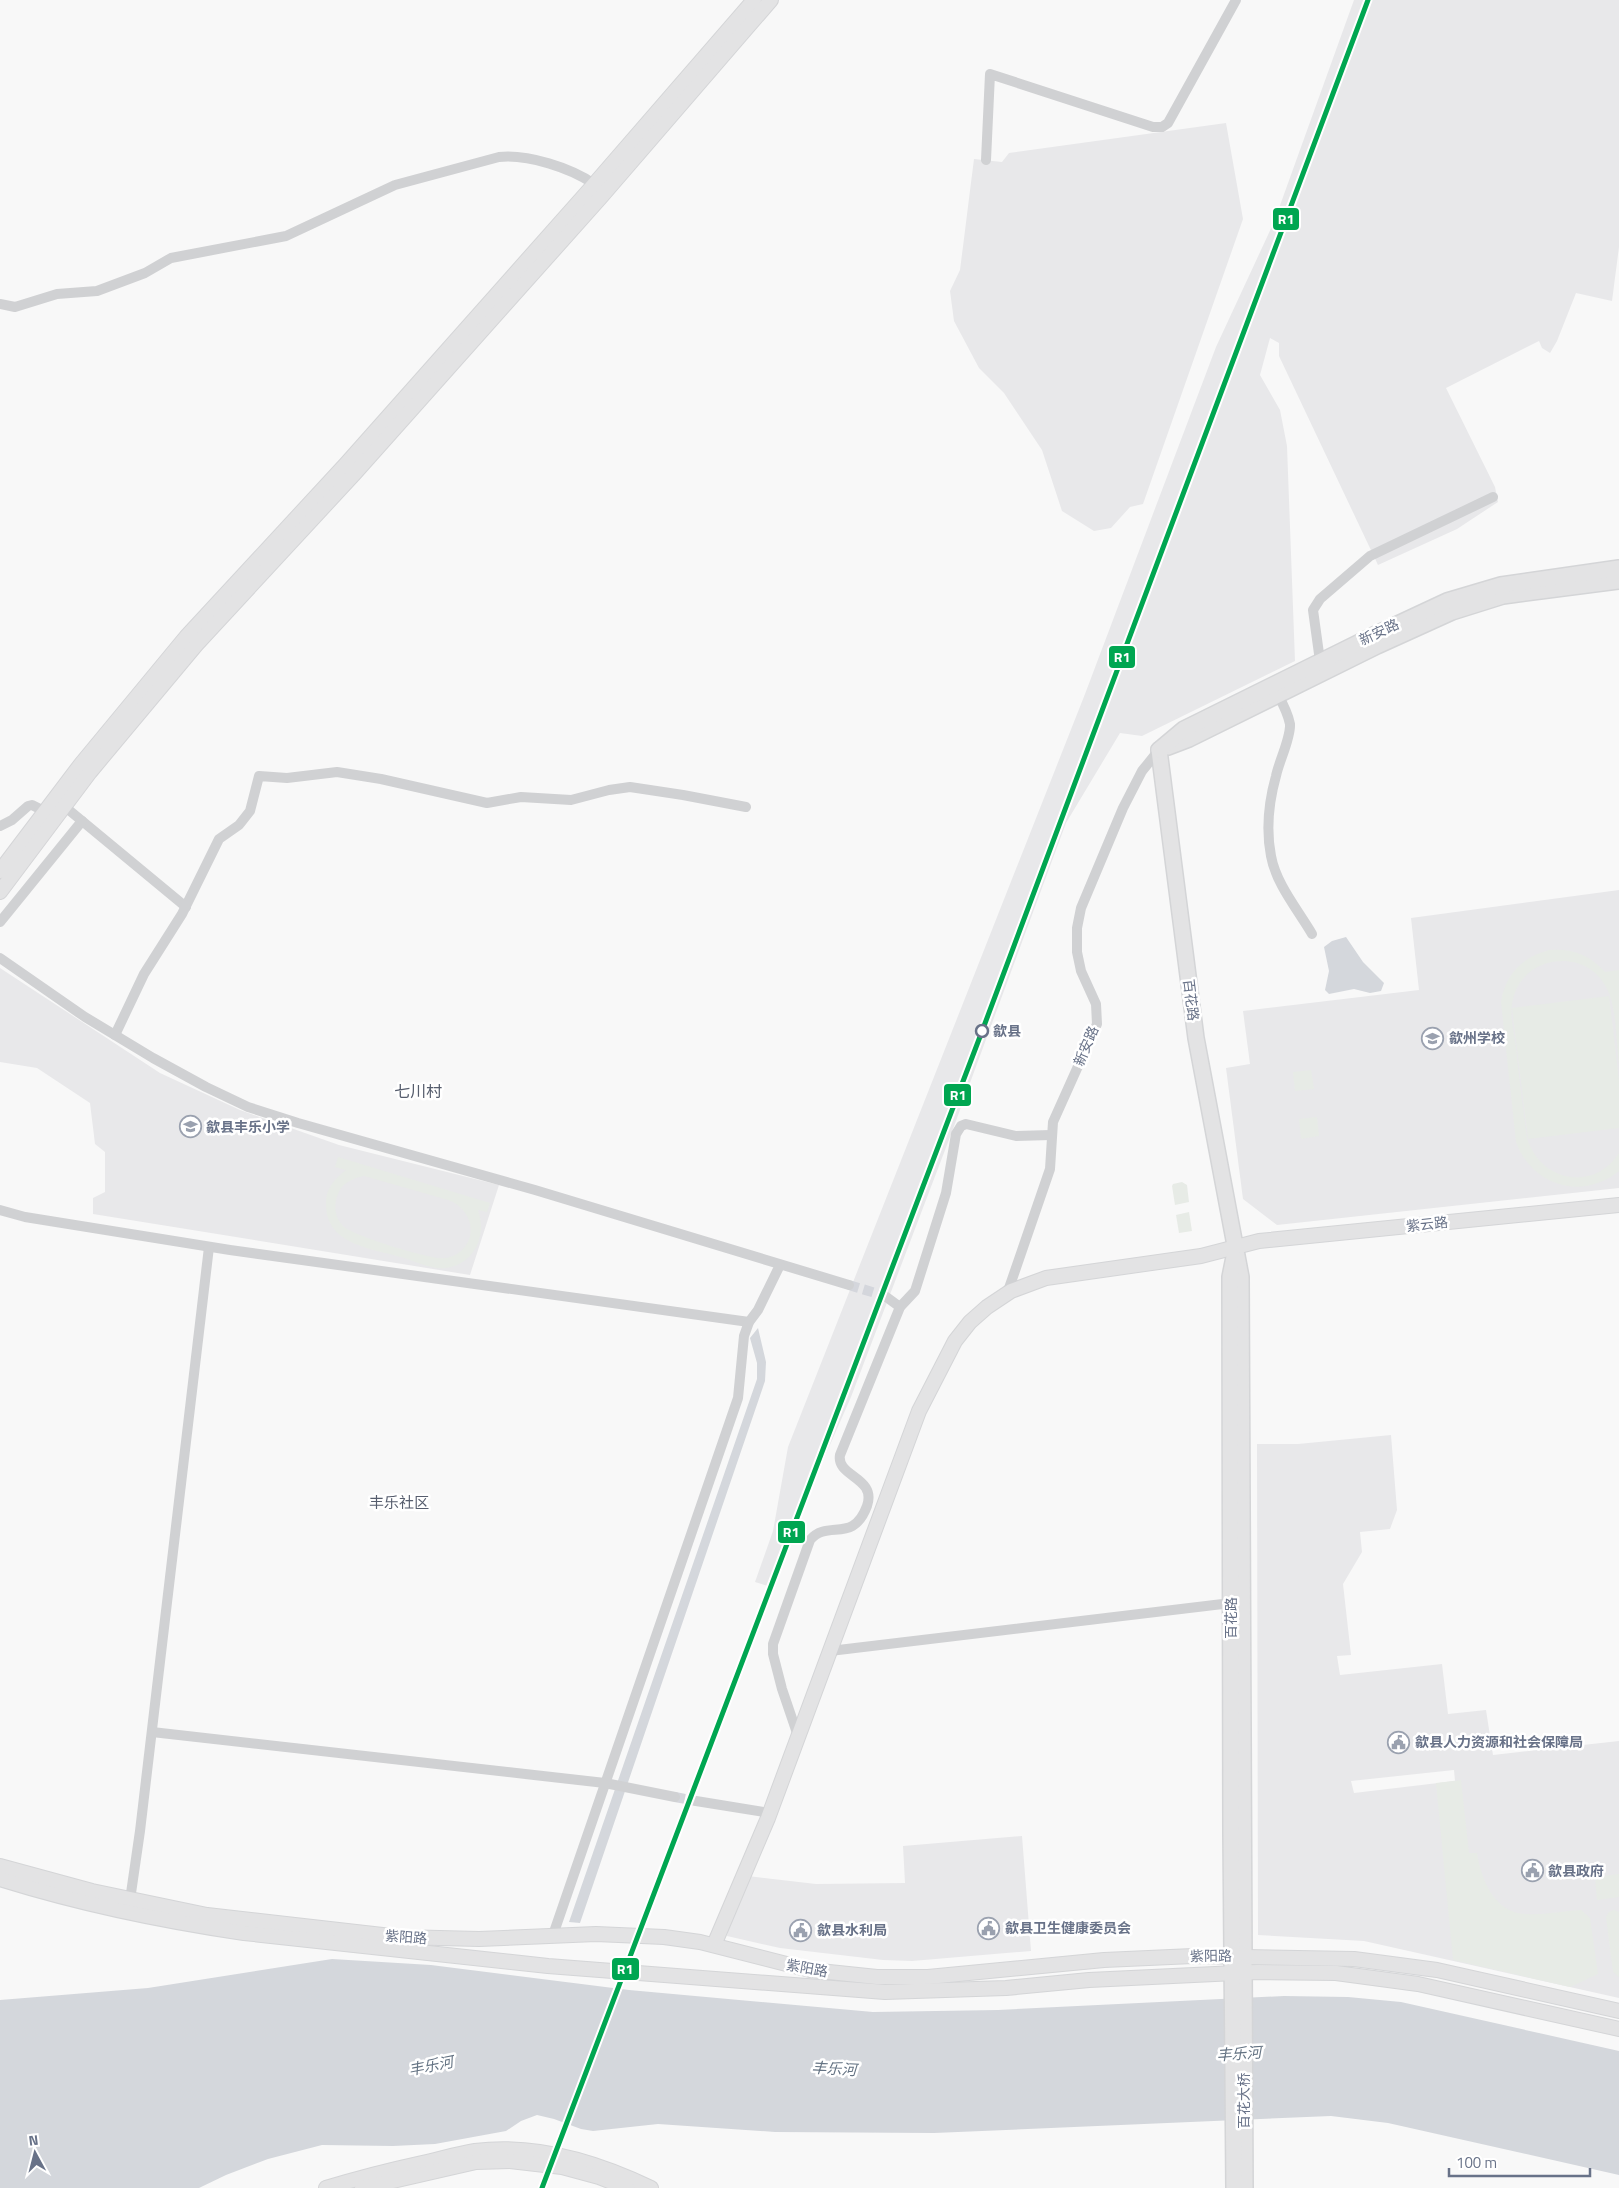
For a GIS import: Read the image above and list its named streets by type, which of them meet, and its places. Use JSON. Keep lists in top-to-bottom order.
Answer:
{
  "streets": {
    "main road": [
      "新安路",
      "百花路",
      "紫云路",
      "紫阳路",
      "百花大桥"
    ]
  },
  "crossings": [
    ["新安路", "百花路"],
    ["新安路", "紫云路"],
    ["百花路", "紫云路"],
    ["百花路", "紫阳路"],
    ["百花路", "百花大桥"],
    ["紫云路", "紫阳路"],
    ["紫阳路", "百花大桥"]
  ],
  "districts": ["七川村", "丰乐社区"],
  "water": ["丰乐河"],
  "places": {
    "other": ["歙县"],
    "school or university": ["歙州学校", "歙县丰乐小学"],
    "public building": [
      "歙县人力资源和社会保障局",
      "歙县政府",
      "歙县卫生健康委员会",
      "歙县水利局"
    ]
  },
  "lines": ["transit line R1"],
  "scale_bar": "100 m",
  "north": "top"
}
